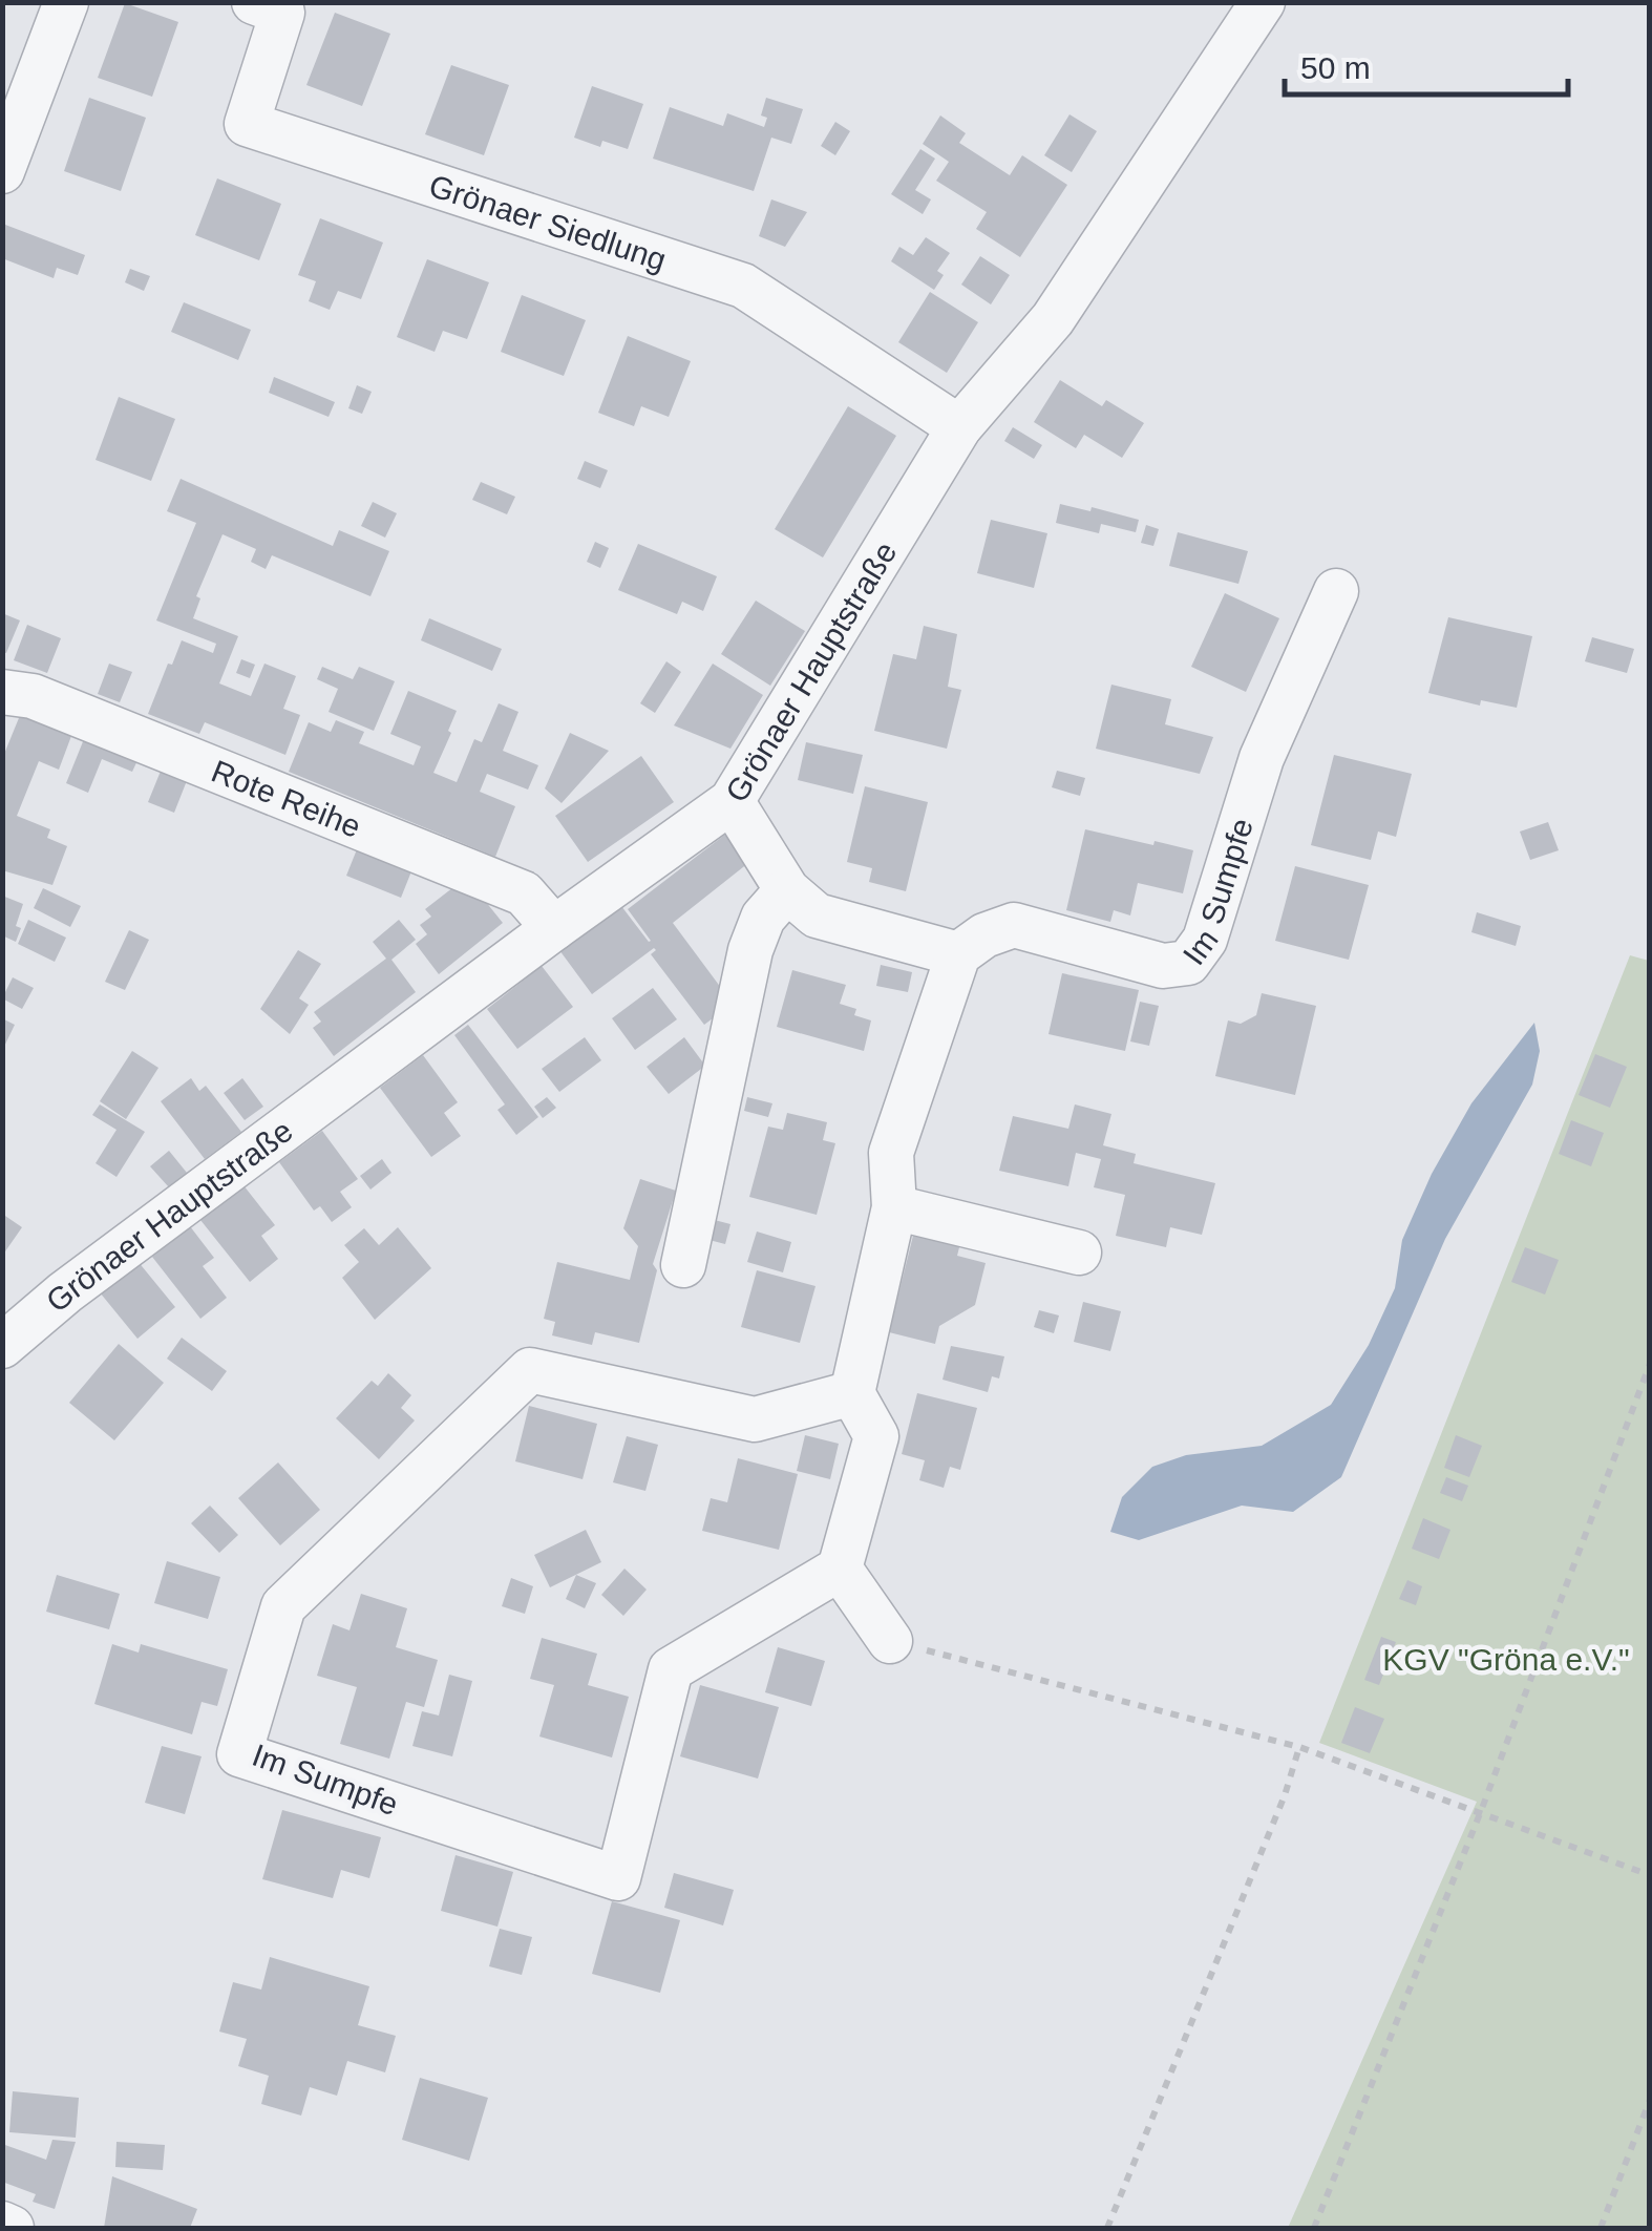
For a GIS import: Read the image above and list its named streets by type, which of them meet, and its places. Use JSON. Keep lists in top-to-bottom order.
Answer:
{
  "streets": {
    "street": [
      "Grönaer Siedlung",
      "Grönaer Hauptstraße",
      "Rote Reihe",
      "Im Sumpfe"
    ]
  },
  "crossings": [
    ["Grönaer Siedlung", "Grönaer Hauptstraße"],
    ["Grönaer Hauptstraße", "Rote Reihe"]
  ],
  "parks": ["KGV \"Gröna e.V.\""],
  "scale_bar": "50 m"
}
